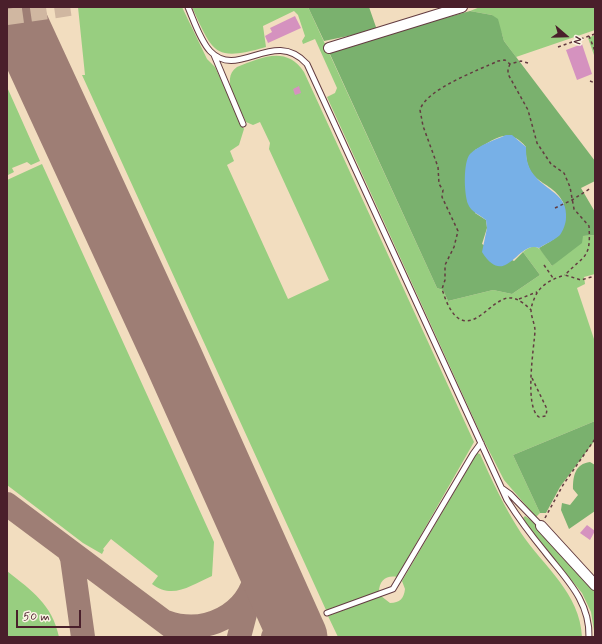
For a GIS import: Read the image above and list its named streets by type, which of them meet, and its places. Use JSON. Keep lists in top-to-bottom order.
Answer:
{
  "scale_bar": "50 m",
  "north": "right"
}
